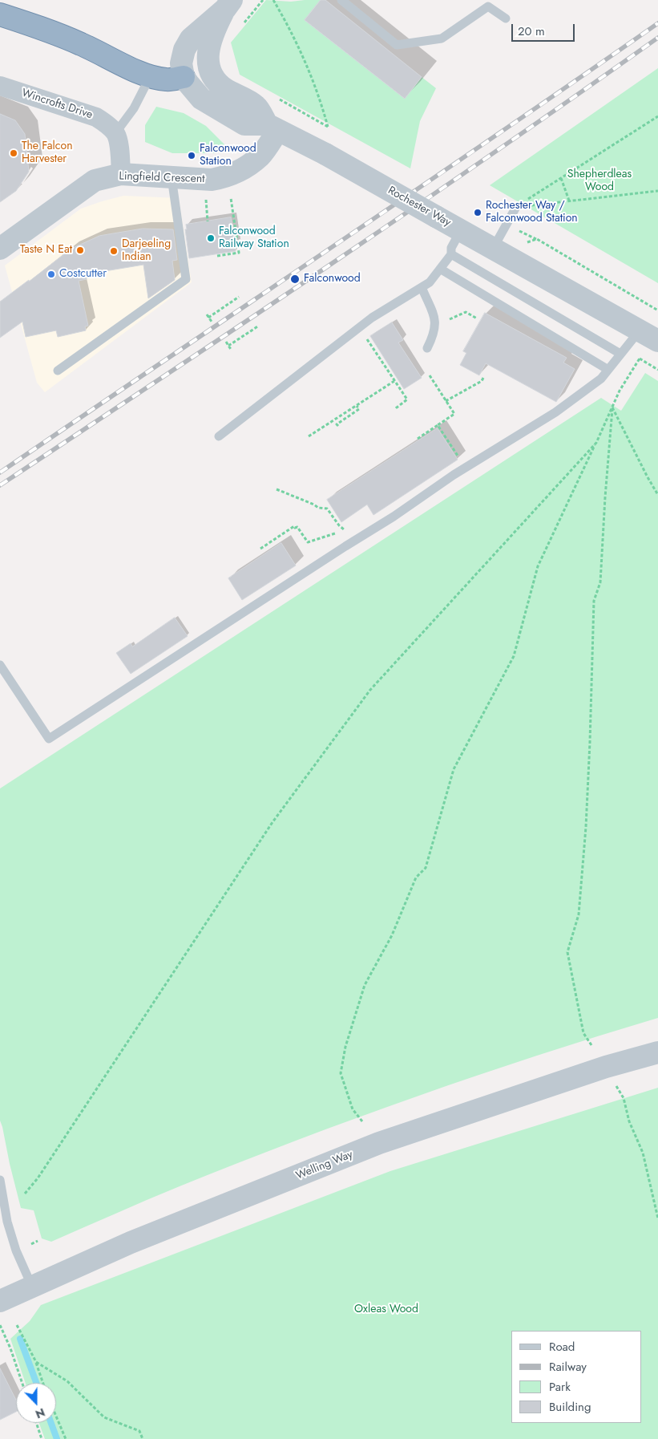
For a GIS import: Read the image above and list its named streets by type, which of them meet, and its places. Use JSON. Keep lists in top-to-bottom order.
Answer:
{
  "streets": {
    "street": [
      "Wincrofts Drive",
      "Lingfield Crescent",
      "Rochester Way",
      "Welling Way"
    ]
  },
  "crossings": [
    ["Lingfield Crescent", "Rochester Way"]
  ],
  "parks": ["Shepherdleas Wood", "Oxleas Wood"],
  "places": [
    "The Falcon Harvester",
    "Falconwood Station",
    "Rochester Way / Falconwood Station",
    "Falconwood Railway Station",
    "Taste N Eat",
    "Darjeeling Indian",
    "Costcutter",
    "Falconwood"
  ],
  "legend": [
    "Road",
    "Railway",
    "Park",
    "Building"
  ],
  "scale_bar": "20 m",
  "north": "bottom"
}
